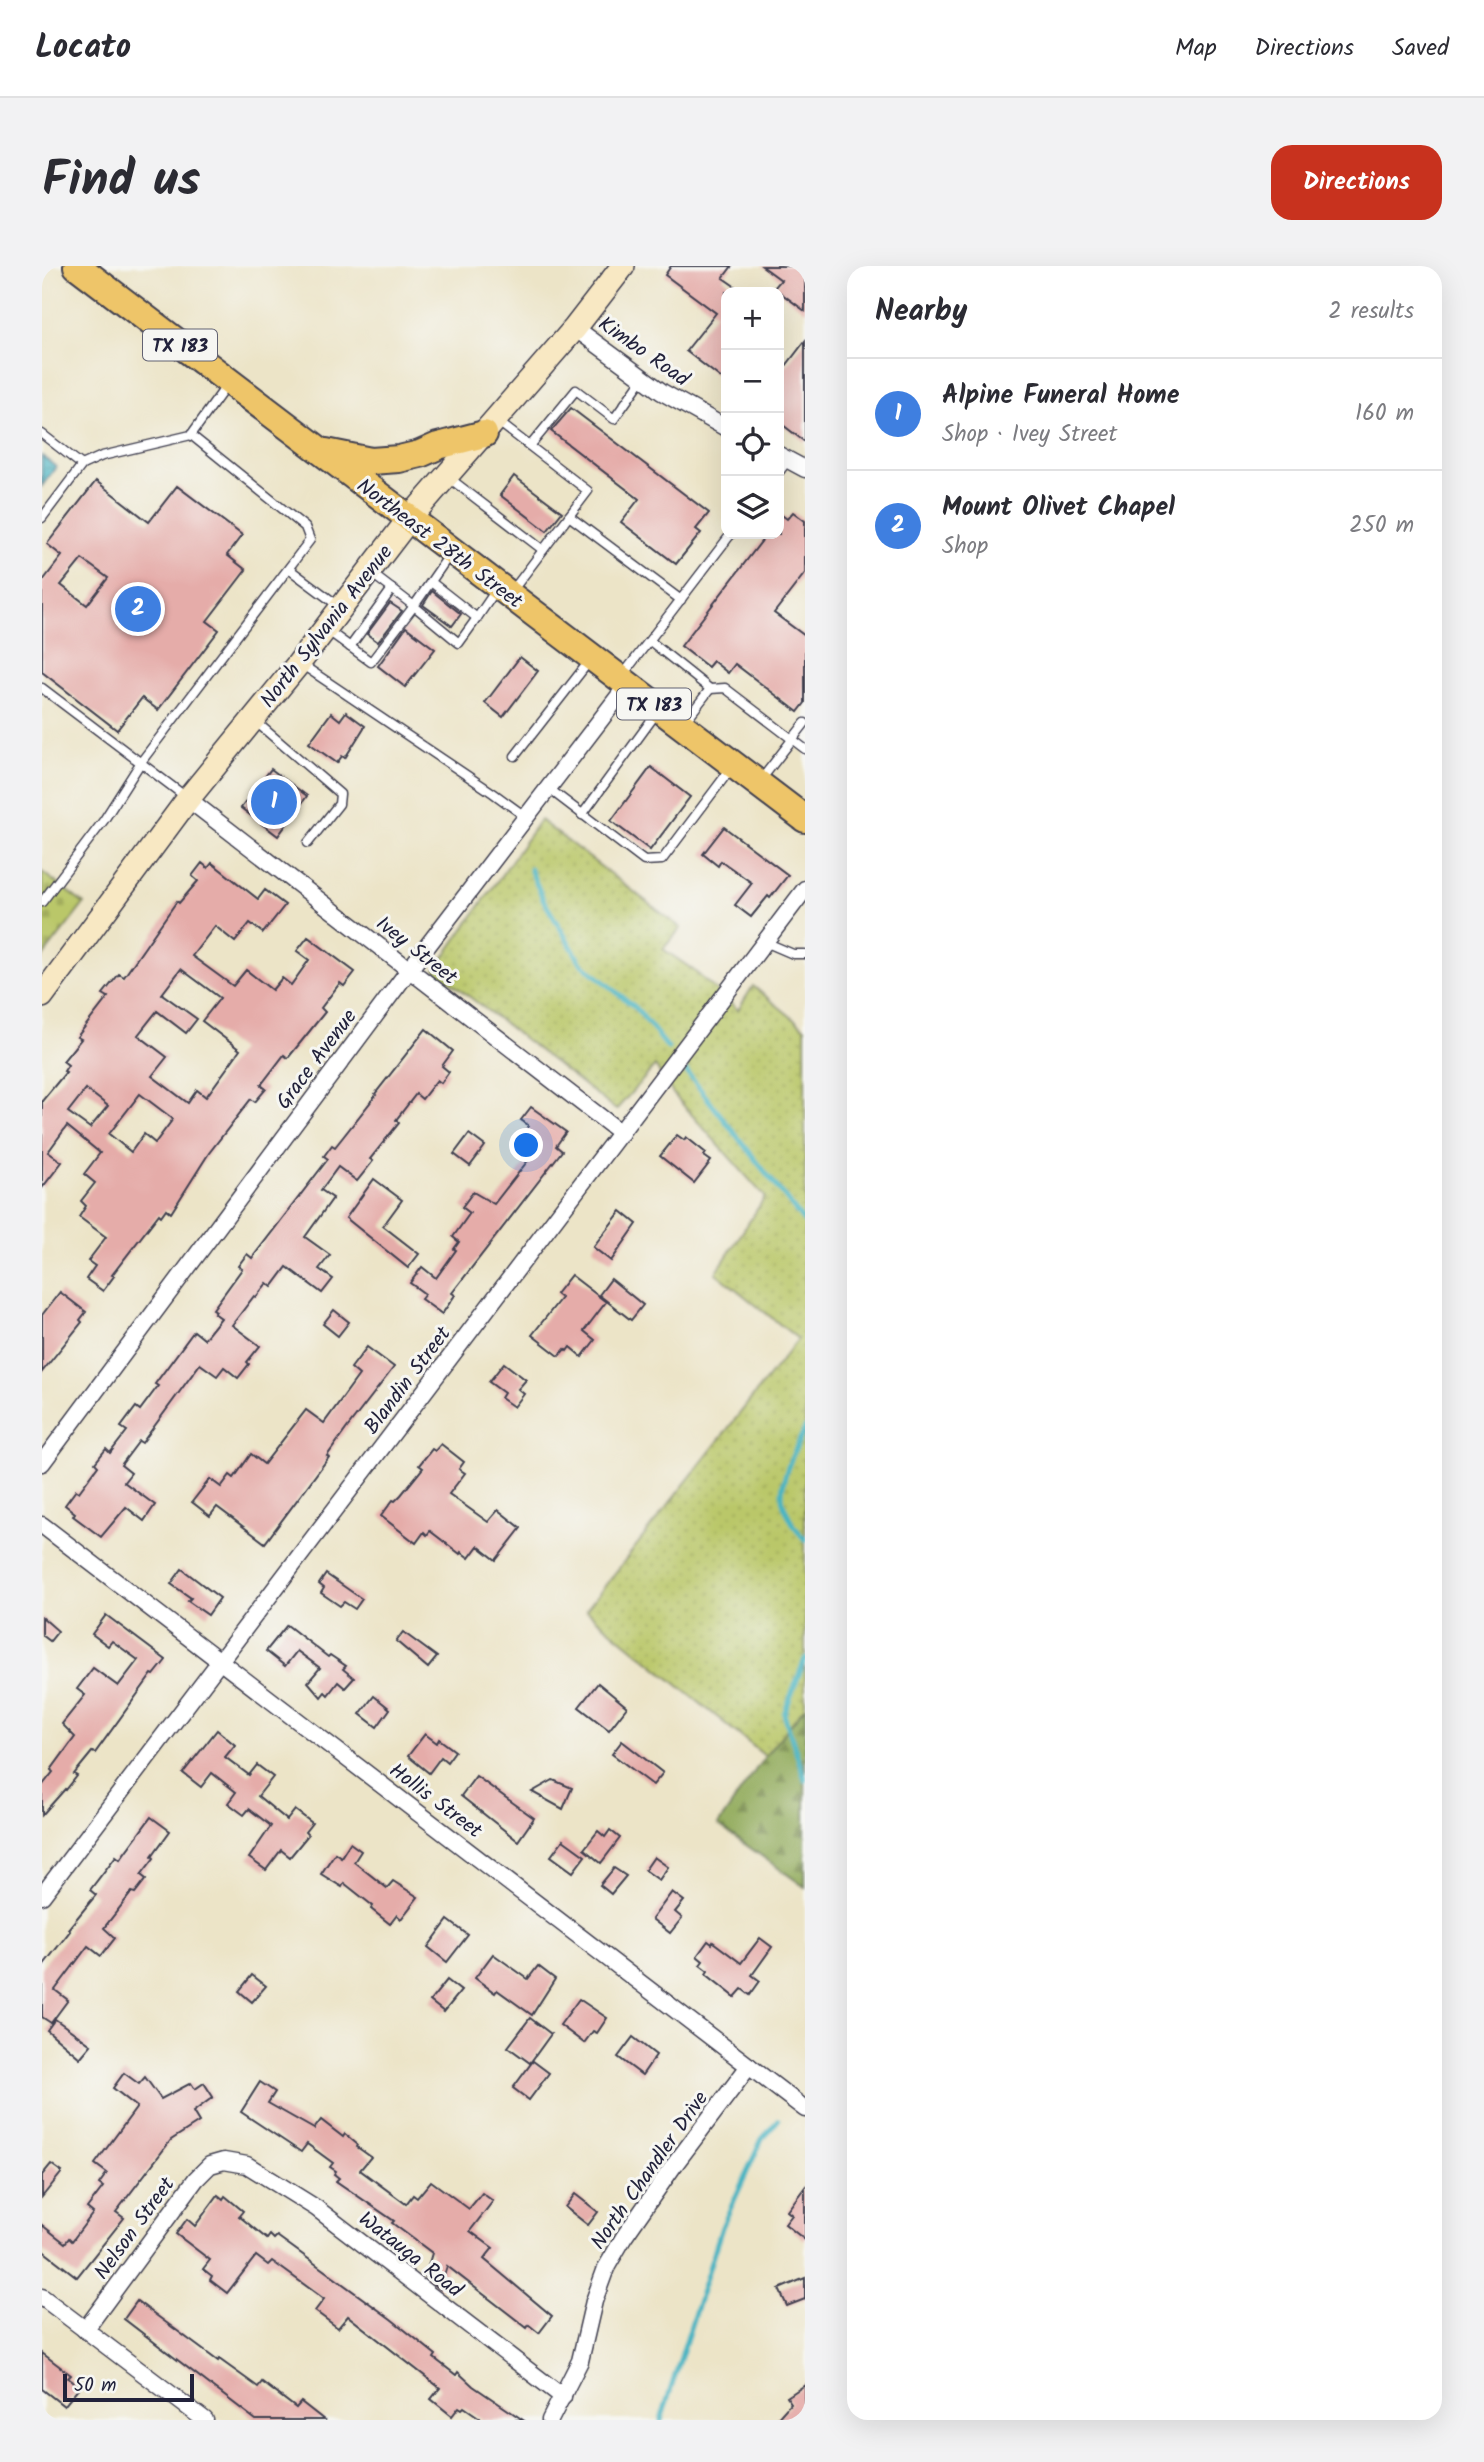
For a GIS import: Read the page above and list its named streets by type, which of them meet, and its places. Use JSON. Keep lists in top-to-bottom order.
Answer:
{
  "streets": {
    "main road": ["TX 183", "Northeast 28th Street", "North Sylvania Avenue"],
    "street": [
      "Kimbo Road",
      "Ivey Street",
      "Grace Avenue",
      "Blandin Street",
      "Hollis Street",
      "North Chandler Drive",
      "Nelson Street",
      "Watauga Road"
    ]
  },
  "crossings": [
    ["Kimbo Road", "North Sylvania Avenue"],
    ["Northeast 28th Street", "North Sylvania Avenue"],
    ["Northeast 28th Street", "Grace Avenue"],
    ["North Sylvania Avenue", "Ivey Street"],
    ["Ivey Street", "Grace Avenue"],
    ["Ivey Street", "Blandin Street"],
    ["Blandin Street", "Hollis Street"],
    ["Hollis Street", "North Chandler Drive"],
    ["North Chandler Drive", "Watauga Road"],
    ["Nelson Street", "Watauga Road"]
  ],
  "scale_bar": "50 m",
  "page": {
    "header": "Locato",
    "nav": ["Map", "Directions", "Saved"],
    "title": "Find us",
    "buttons": "Directions",
    "heading": ["Nearby", "2 results"],
    "map_buttons": ["+", "−"],
    "list": [
      {
        "mark": "1",
        "name": "Alpine Funeral Home",
        "note": "Shop · Ivey Street",
        "value": "160 m"
      },
      {
        "mark": "2",
        "name": "Mount Olivet Chapel",
        "note": "Shop",
        "value": "250 m"
      }
    ],
    "pins": ["2", "1"],
    "scale": "50 m"
  }
}
